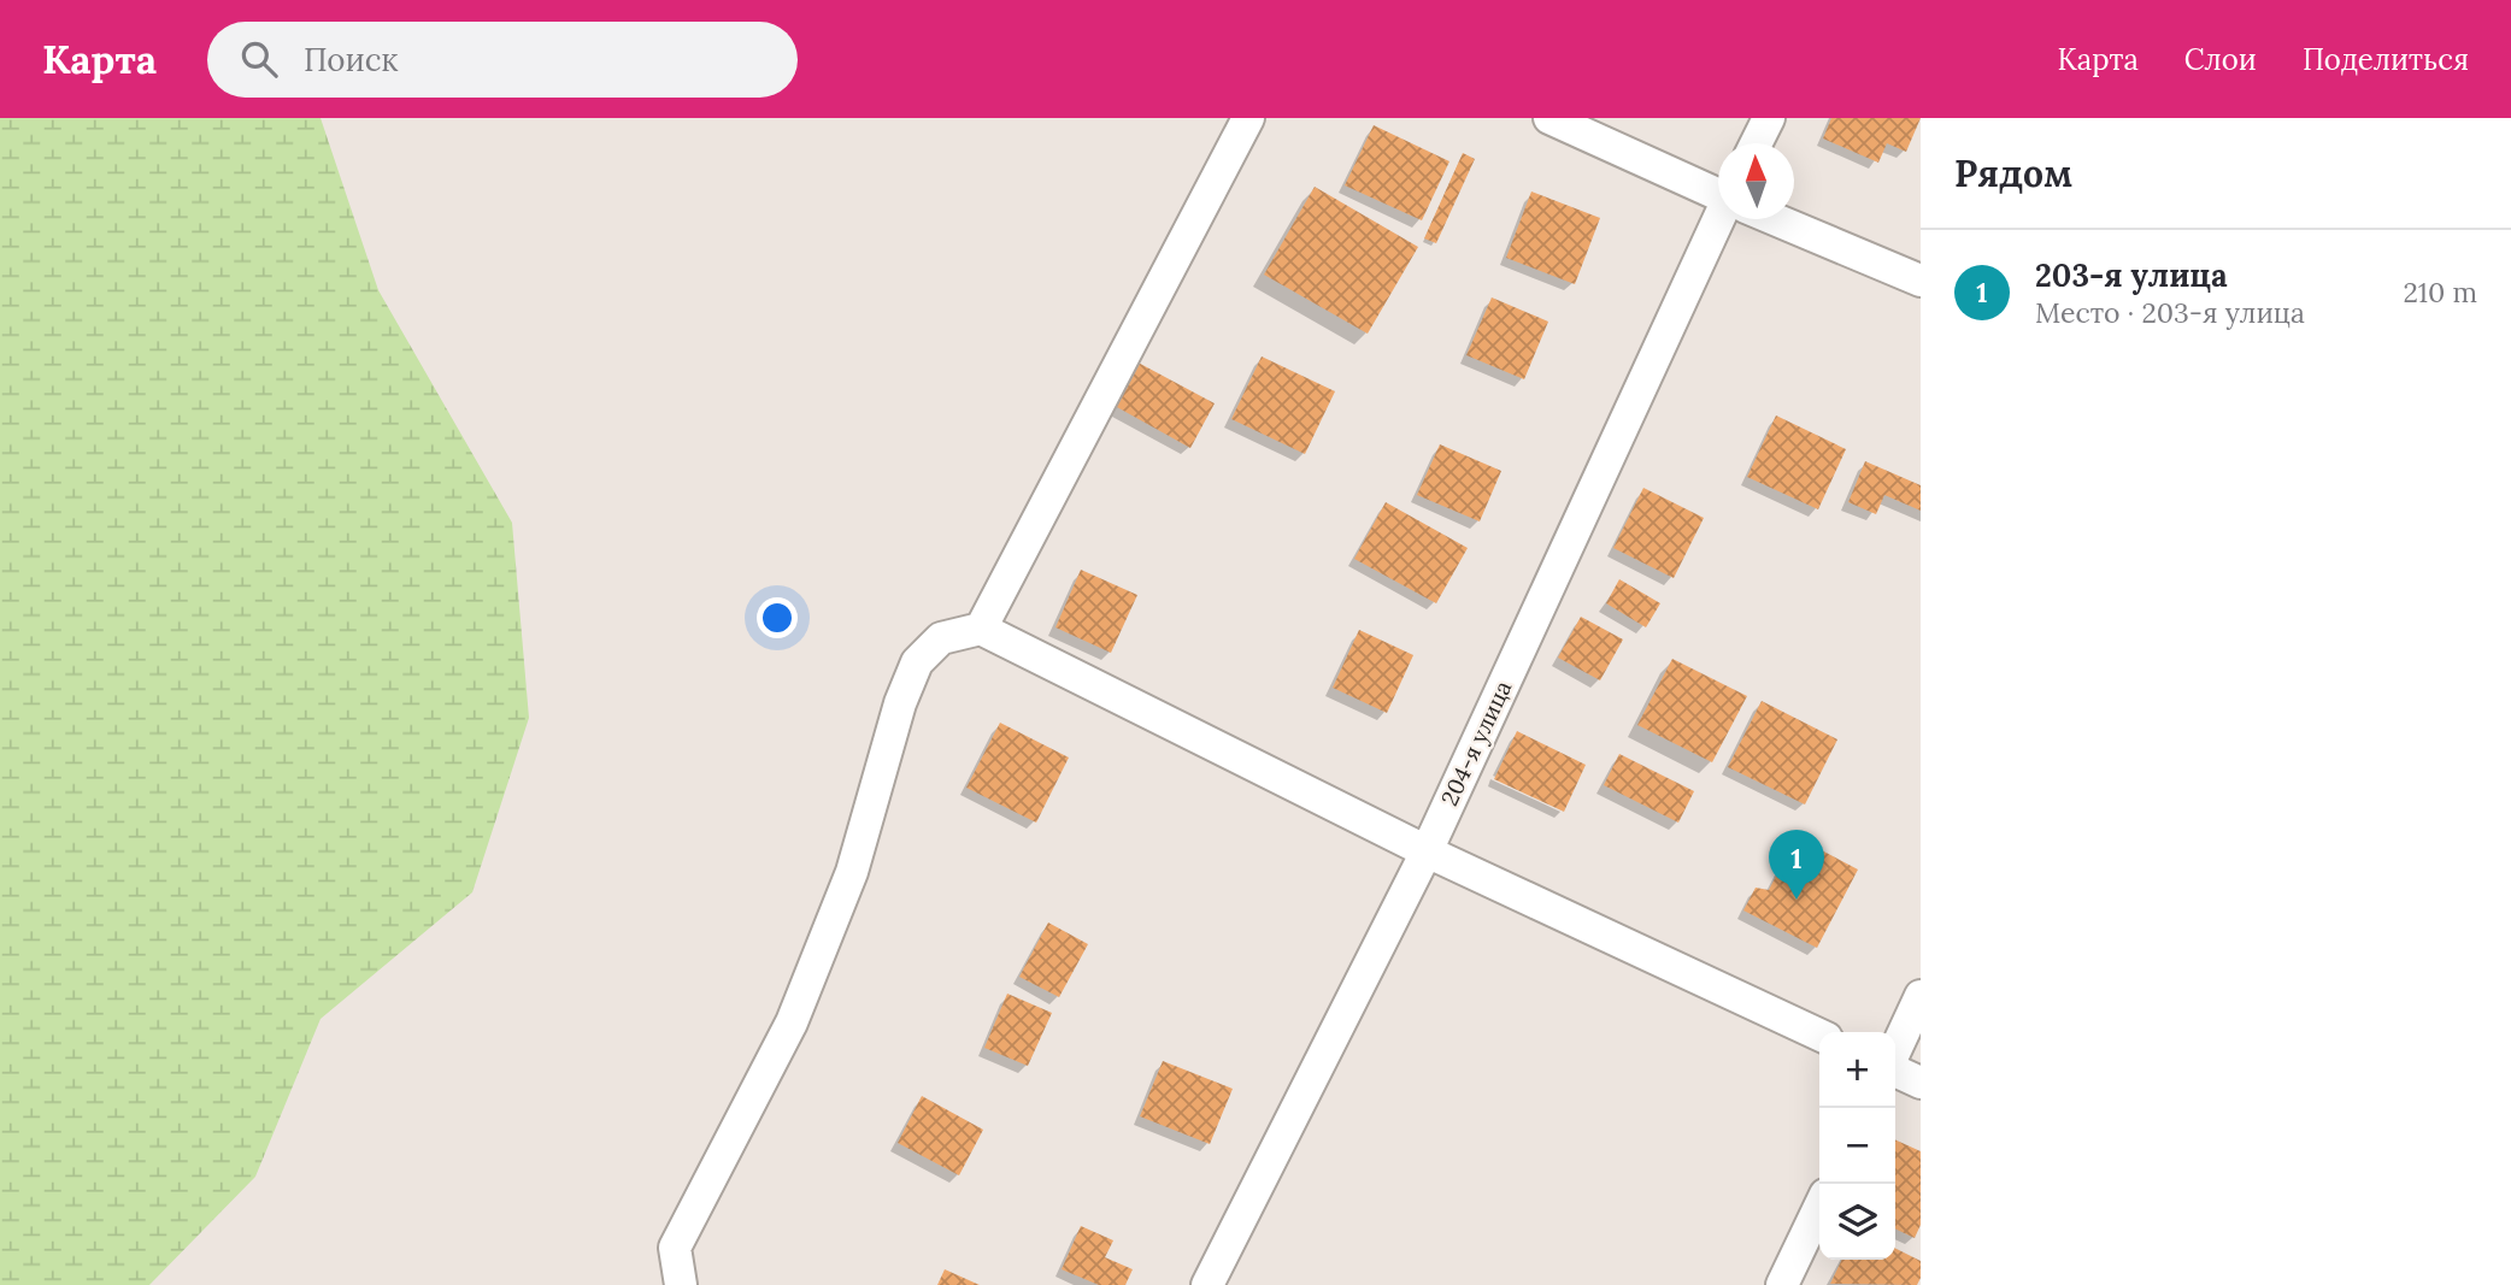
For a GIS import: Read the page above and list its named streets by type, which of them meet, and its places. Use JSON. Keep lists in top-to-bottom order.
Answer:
{
  "streets": {
    "street": ["204-я улица"]
  },
  "north": "top",
  "page": {
    "header": "Карта",
    "search": "Поиск",
    "nav": ["Карта", "Слои", "Поделиться"],
    "heading": "Рядом",
    "list": [
      {
        "mark": "1",
        "name": "203-я улица",
        "note": "Место · 203-я улица",
        "value": "210 m"
      }
    ],
    "pins": "1",
    "map_buttons": ["+", "−"]
  }
}
